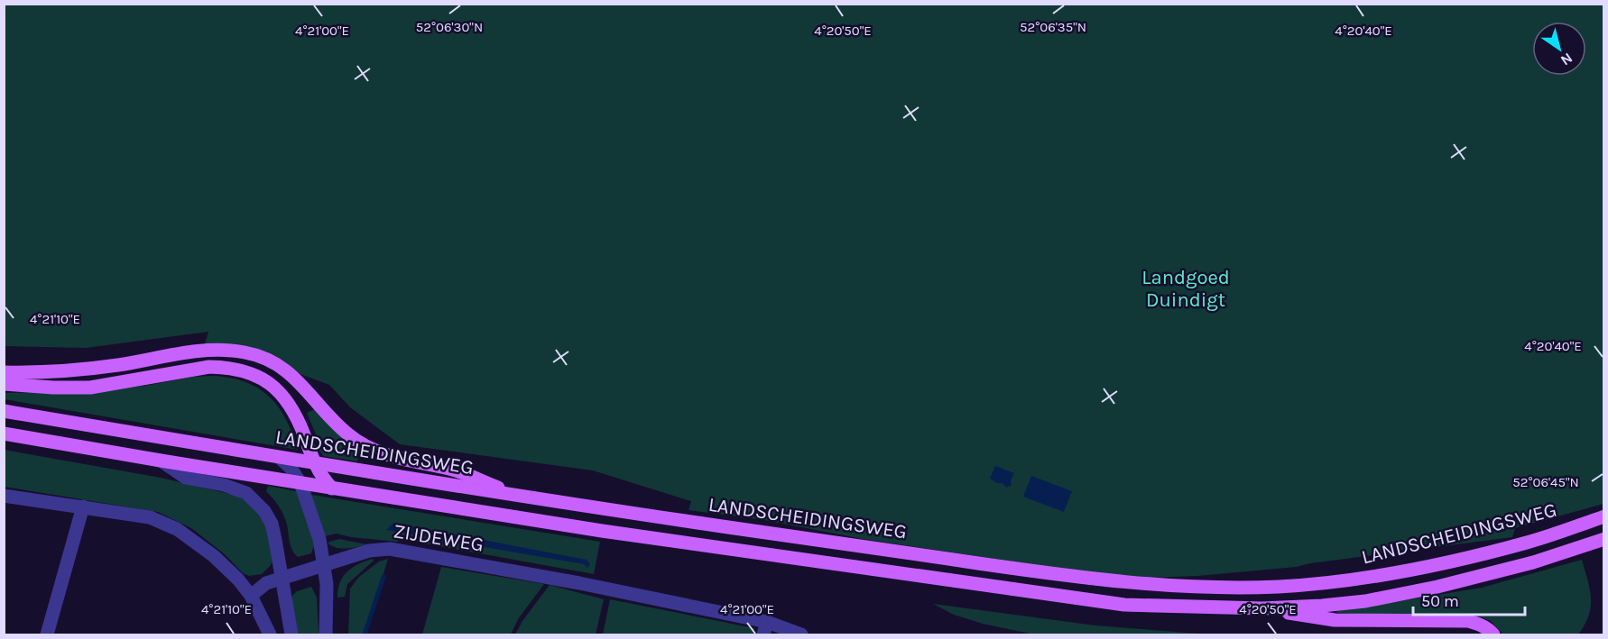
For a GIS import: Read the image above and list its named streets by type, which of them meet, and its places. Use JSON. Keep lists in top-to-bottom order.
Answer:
{
  "streets": {
    "main road": ["LANDSCHEIDINGSWEG"],
    "street": ["ZIJDEWEG"]
  },
  "parks": ["Landgoed Duindigt"],
  "scale_bar": "50 m",
  "north": "bottom right",
  "coordinates": [
    "52°06'30\"N",
    "52°06'35\"N",
    "4°21'00\"E",
    "4°20'40\"E",
    "4°20'50\"E",
    "4°21'10\"E",
    "52°06'45\"N"
  ]
}
